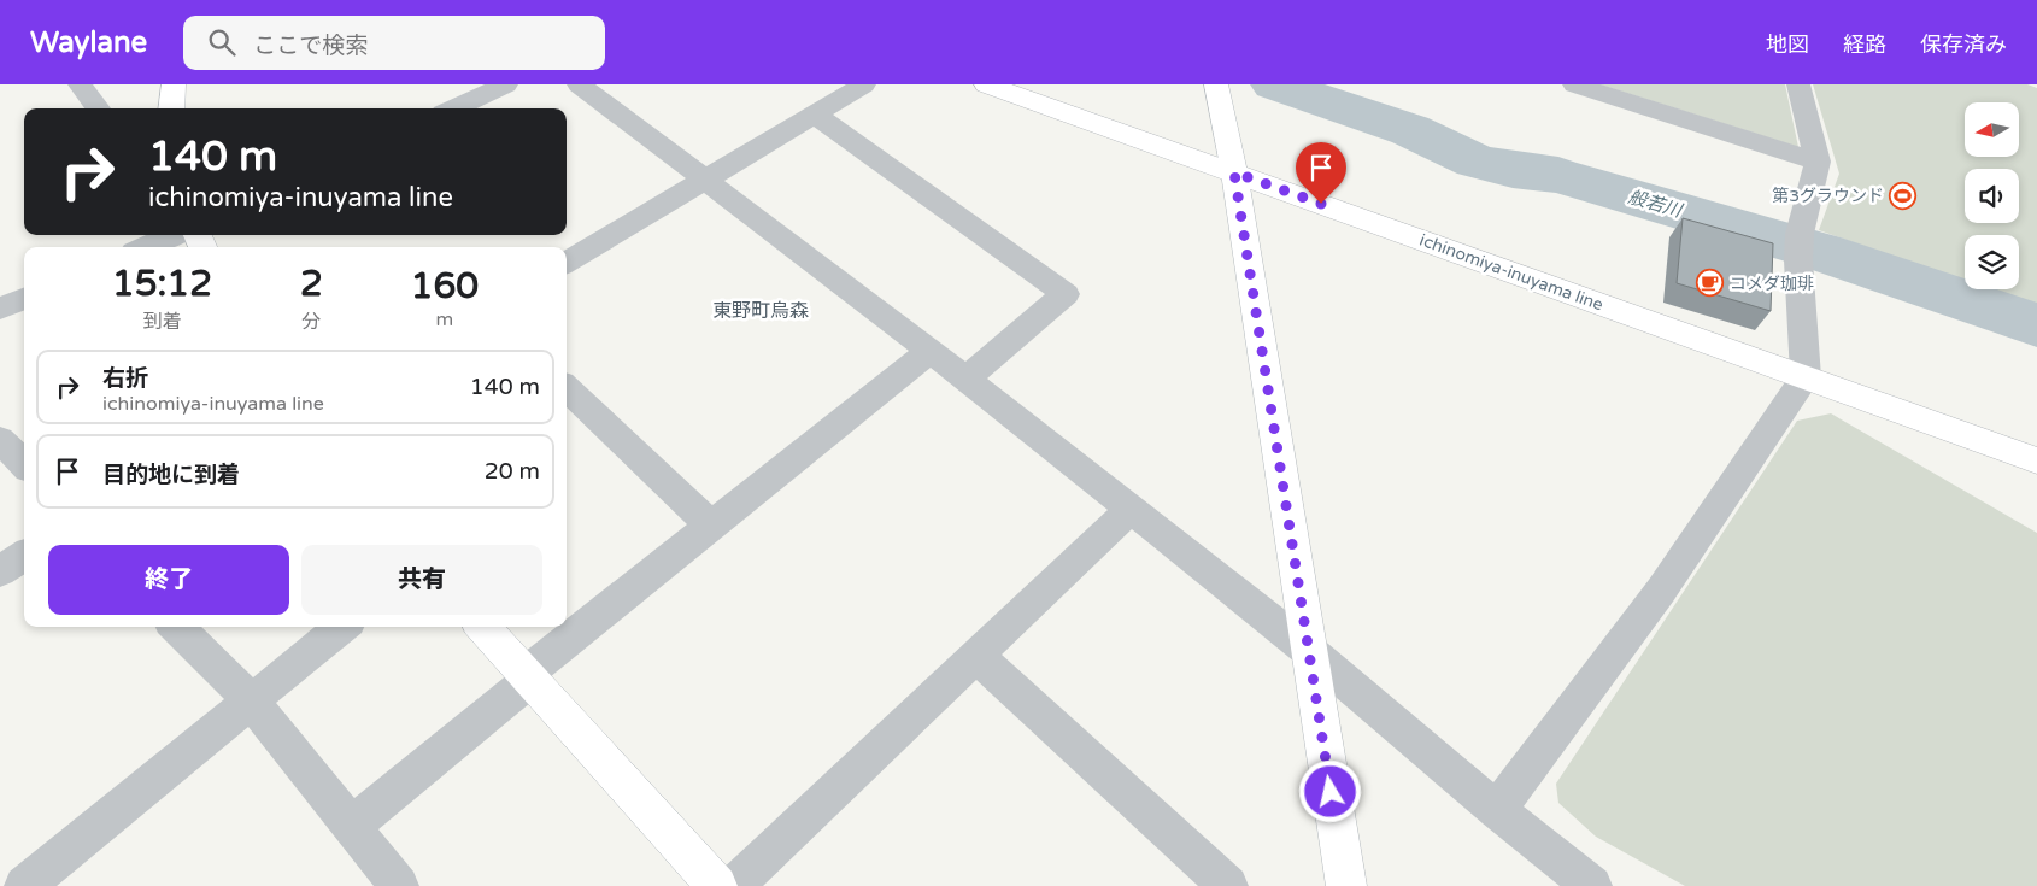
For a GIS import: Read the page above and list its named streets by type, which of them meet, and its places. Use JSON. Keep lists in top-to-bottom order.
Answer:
{
  "streets": {
    "street": ["ichinomiya-inuyama line"]
  },
  "districts": ["東野町烏森"],
  "water": ["般若川"],
  "places": {
    "sports": ["第3グラウンド"],
    "cafe": ["コメダ珈琲"]
  },
  "north": "left",
  "page": {
    "header": "Waylane",
    "search": "ここで検索",
    "nav": ["地図", "経路", "保存済み"],
    "turn": ["140 m", "ichinomiya-inuyama line"],
    "eta": [
      "15:12",
      "到着",
      "2",
      "分",
      "160",
      "m"
    ],
    "list": [
      {
        "name": "右折",
        "note": "ichinomiya-inuyama line",
        "value": "140 m"
      },
      {
        "name": "目的地に到着",
        "value": "20 m"
      }
    ],
    "buttons": ["終了", "共有"]
  }
}
